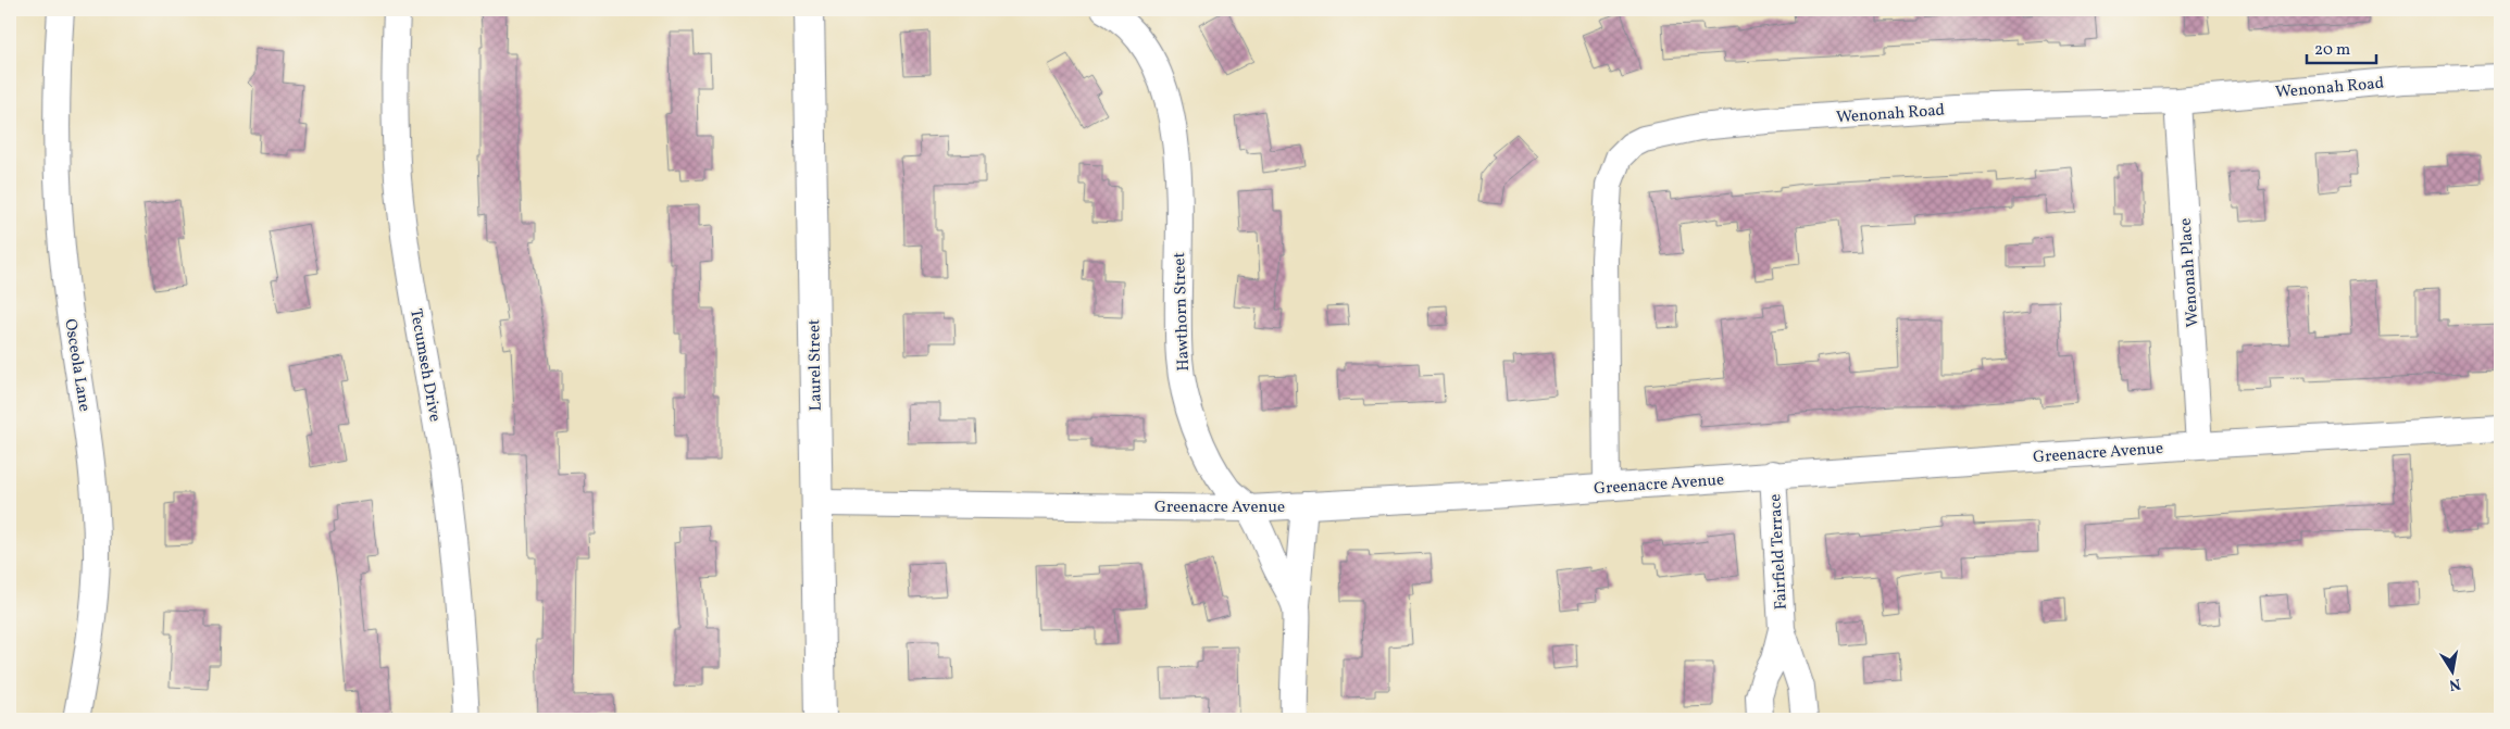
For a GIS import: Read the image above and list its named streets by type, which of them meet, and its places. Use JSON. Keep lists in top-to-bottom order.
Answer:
{
  "streets": {
    "street": [
      "Wenonah Road",
      "Wenonah Place",
      "Hawthorn Street",
      "Osceola Lane",
      "Tecumseh Drive",
      "Laurel Street",
      "Greenacre Avenue",
      "Fairfield Terrace"
    ]
  },
  "crossings": [
    ["Wenonah Road", "Wenonah Place"],
    ["Wenonah Road", "Greenacre Avenue"],
    ["Wenonah Place", "Greenacre Avenue"],
    ["Hawthorn Street", "Greenacre Avenue"],
    ["Laurel Street", "Greenacre Avenue"],
    ["Greenacre Avenue", "Fairfield Terrace"]
  ],
  "scale_bar": "20 m",
  "north": "bottom"
}
